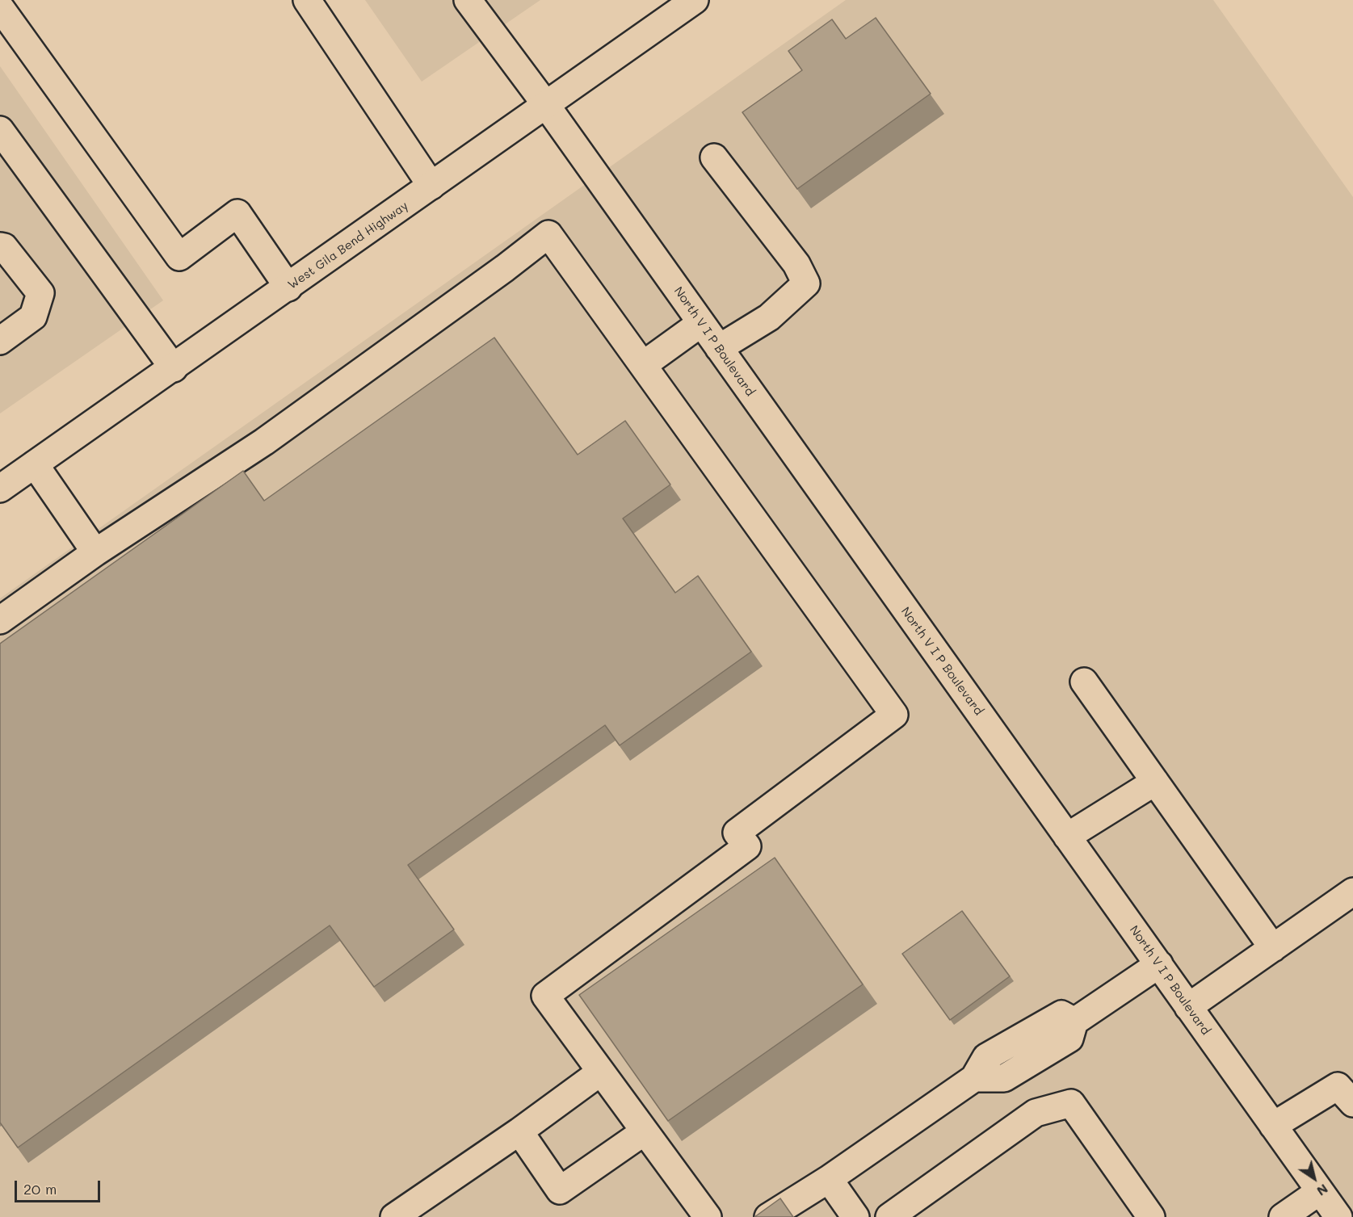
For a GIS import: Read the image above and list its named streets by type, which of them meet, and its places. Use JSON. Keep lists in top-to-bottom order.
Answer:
{
  "streets": {
    "street": ["West Gila Bend Highway", "North V I P Boulevard"]
  },
  "crossings": [
    ["West Gila Bend Highway", "North V I P Boulevard"]
  ],
  "scale_bar": "20 m",
  "north": "bottom right"
}
